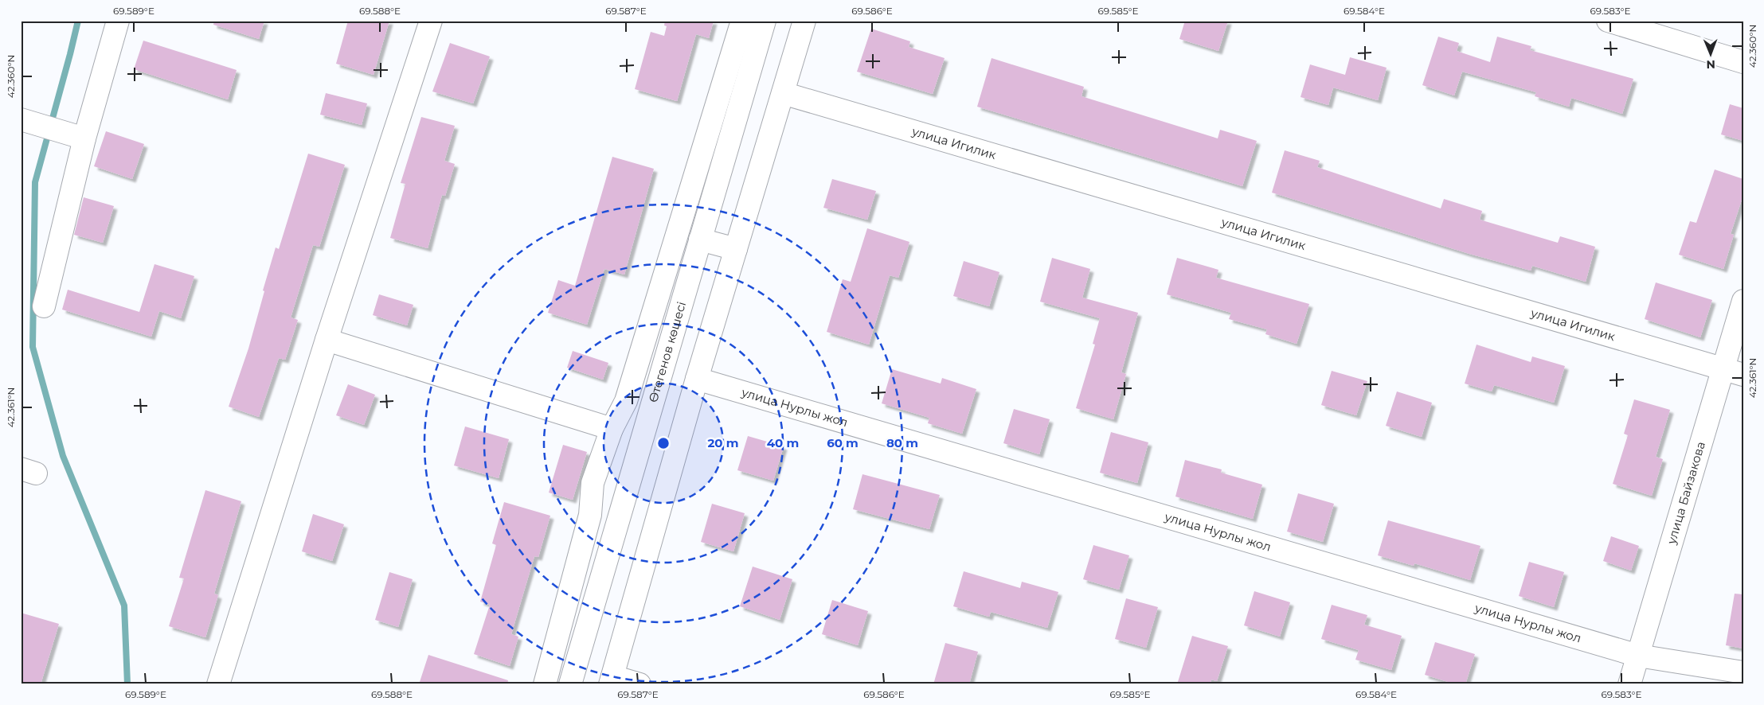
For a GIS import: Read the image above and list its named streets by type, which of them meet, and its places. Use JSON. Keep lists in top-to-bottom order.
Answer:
{
  "streets": {
    "street": [
      "улица Игилик",
      "Өтегенов көшесі",
      "улица Нурлы жол",
      "улица Байзакова"
    ]
  },
  "crossings": [
    ["улица Игилик", "улица Байзакова"],
    ["улица Нурлы жол", "улица Байзакова"]
  ],
  "north": "bottom",
  "coordinates": [
    "69.589°E",
    "69.588°E",
    "69.587°E",
    "69.586°E",
    "69.585°E",
    "69.584°E",
    "69.583°E",
    "42.360°N",
    "42.361°N"
  ],
  "rings": [
    "20 m",
    "40 m",
    "60 m",
    "80 m"
  ]
}
